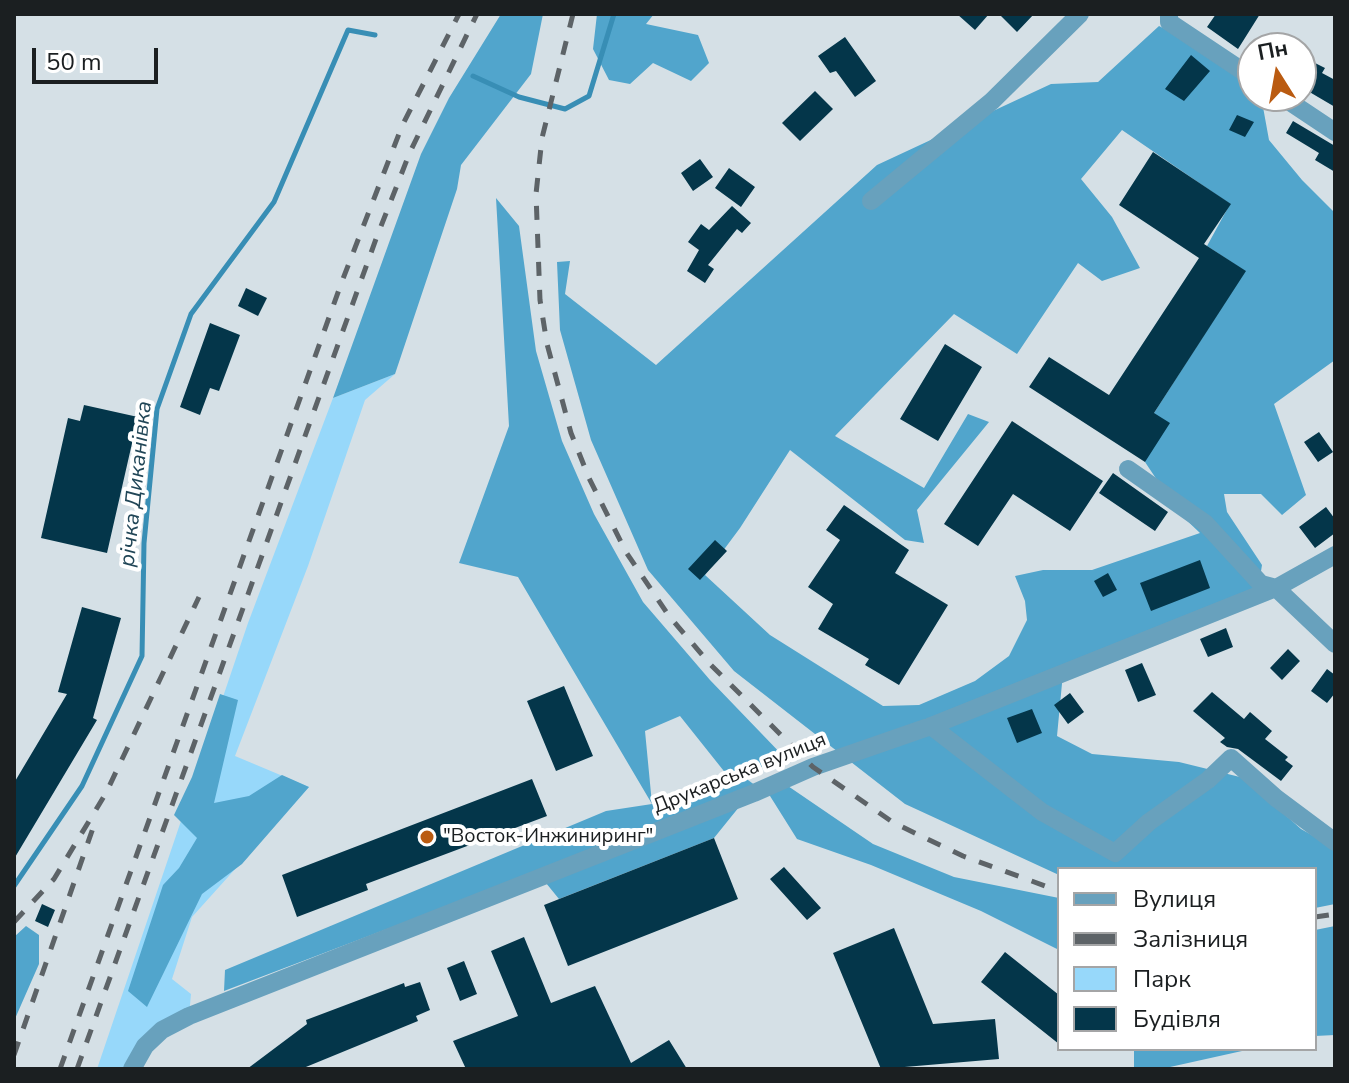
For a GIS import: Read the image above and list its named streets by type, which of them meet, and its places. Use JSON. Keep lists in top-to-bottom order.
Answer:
{
  "streets": {
    "street": ["Друкарська вулиця"]
  },
  "water": ["річка Диканівка"],
  "places": ["\"Восток-Инжиниринг\""],
  "legend": [
    "Вулиця",
    "Залізниця",
    "Парк",
    "Будівля"
  ],
  "scale_bar": "50 m",
  "north": "top"
}
